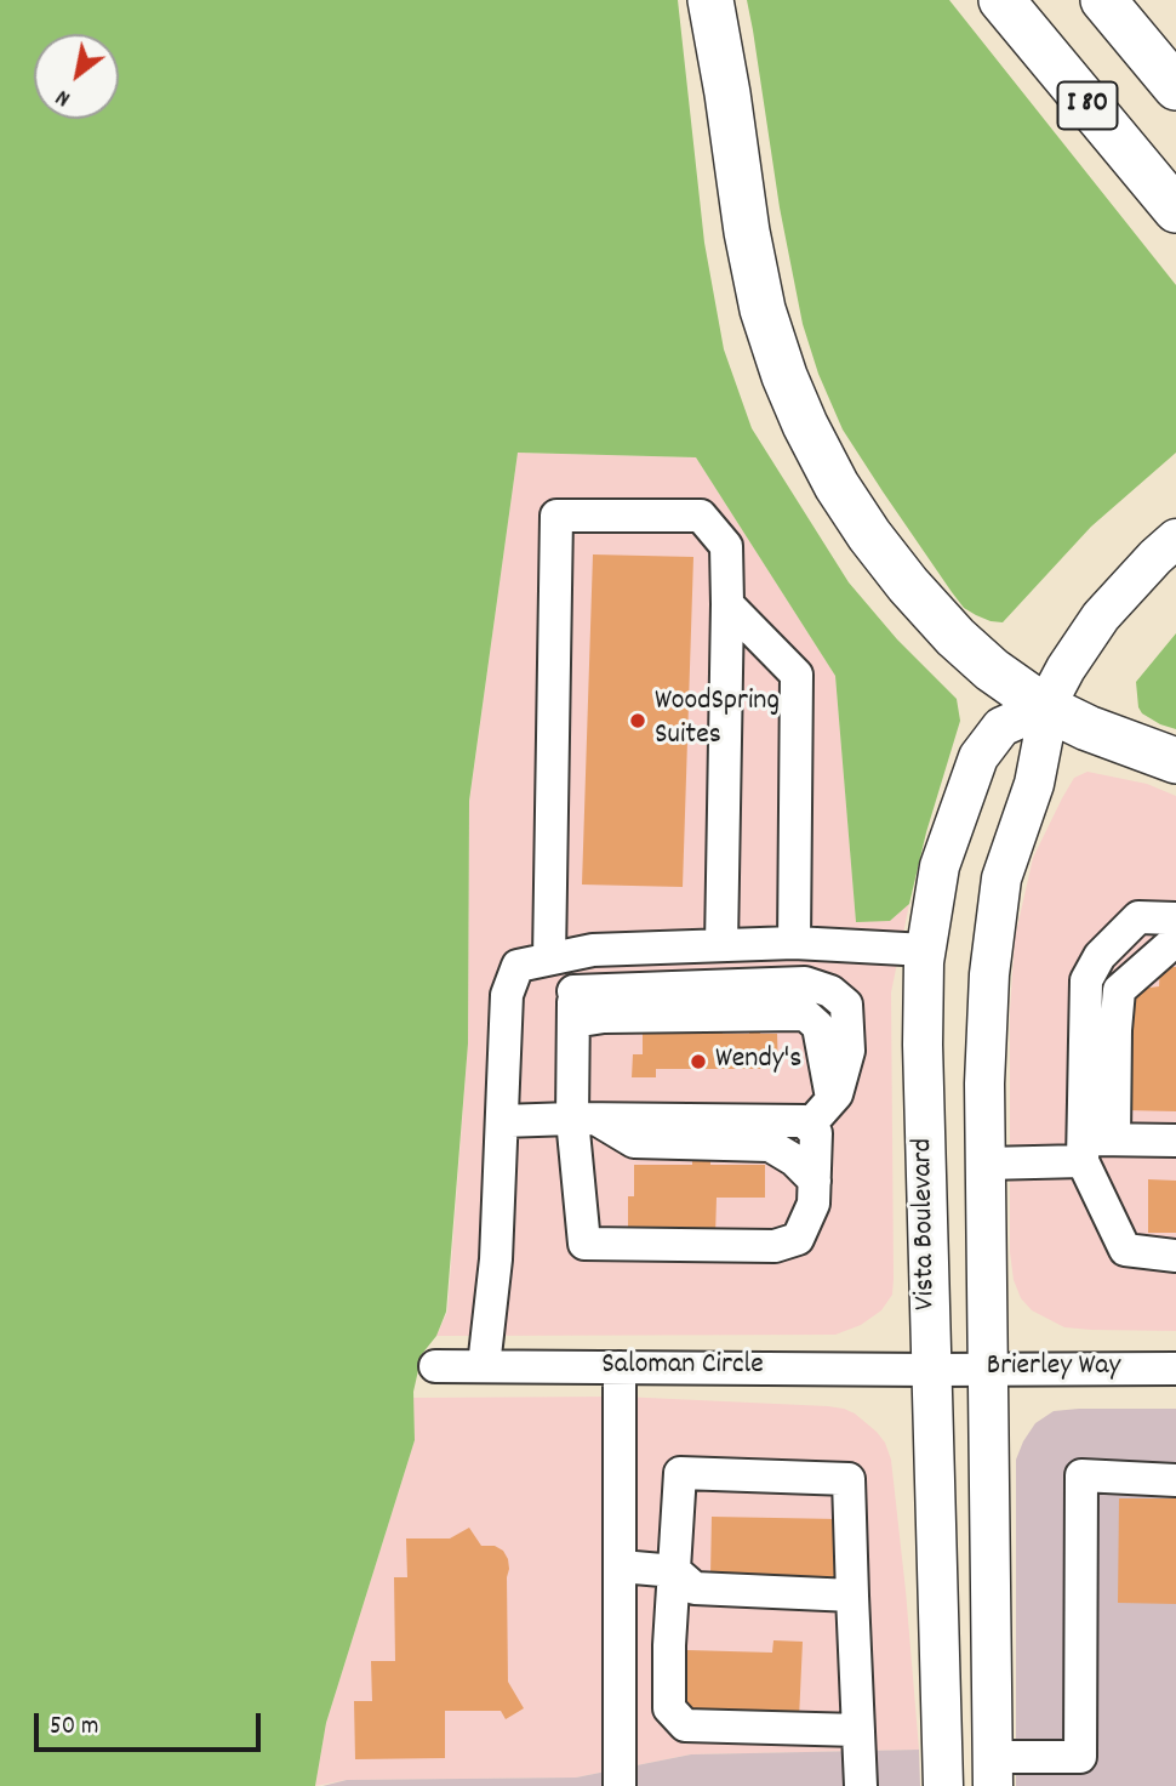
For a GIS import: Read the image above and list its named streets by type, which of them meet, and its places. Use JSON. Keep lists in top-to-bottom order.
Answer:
{
  "streets": {
    "highway": ["I 80"],
    "main road": ["Vista Boulevard"],
    "street": ["Saloman Circle", "Brierley Way"]
  },
  "crossings": [
    ["Vista Boulevard", "Saloman Circle"],
    ["Vista Boulevard", "Brierley Way"],
    ["Saloman Circle", "Brierley Way"]
  ],
  "places": ["WoodSpring Suites", "Wendy's"],
  "scale_bar": "50 m",
  "north": "bottom left"
}
